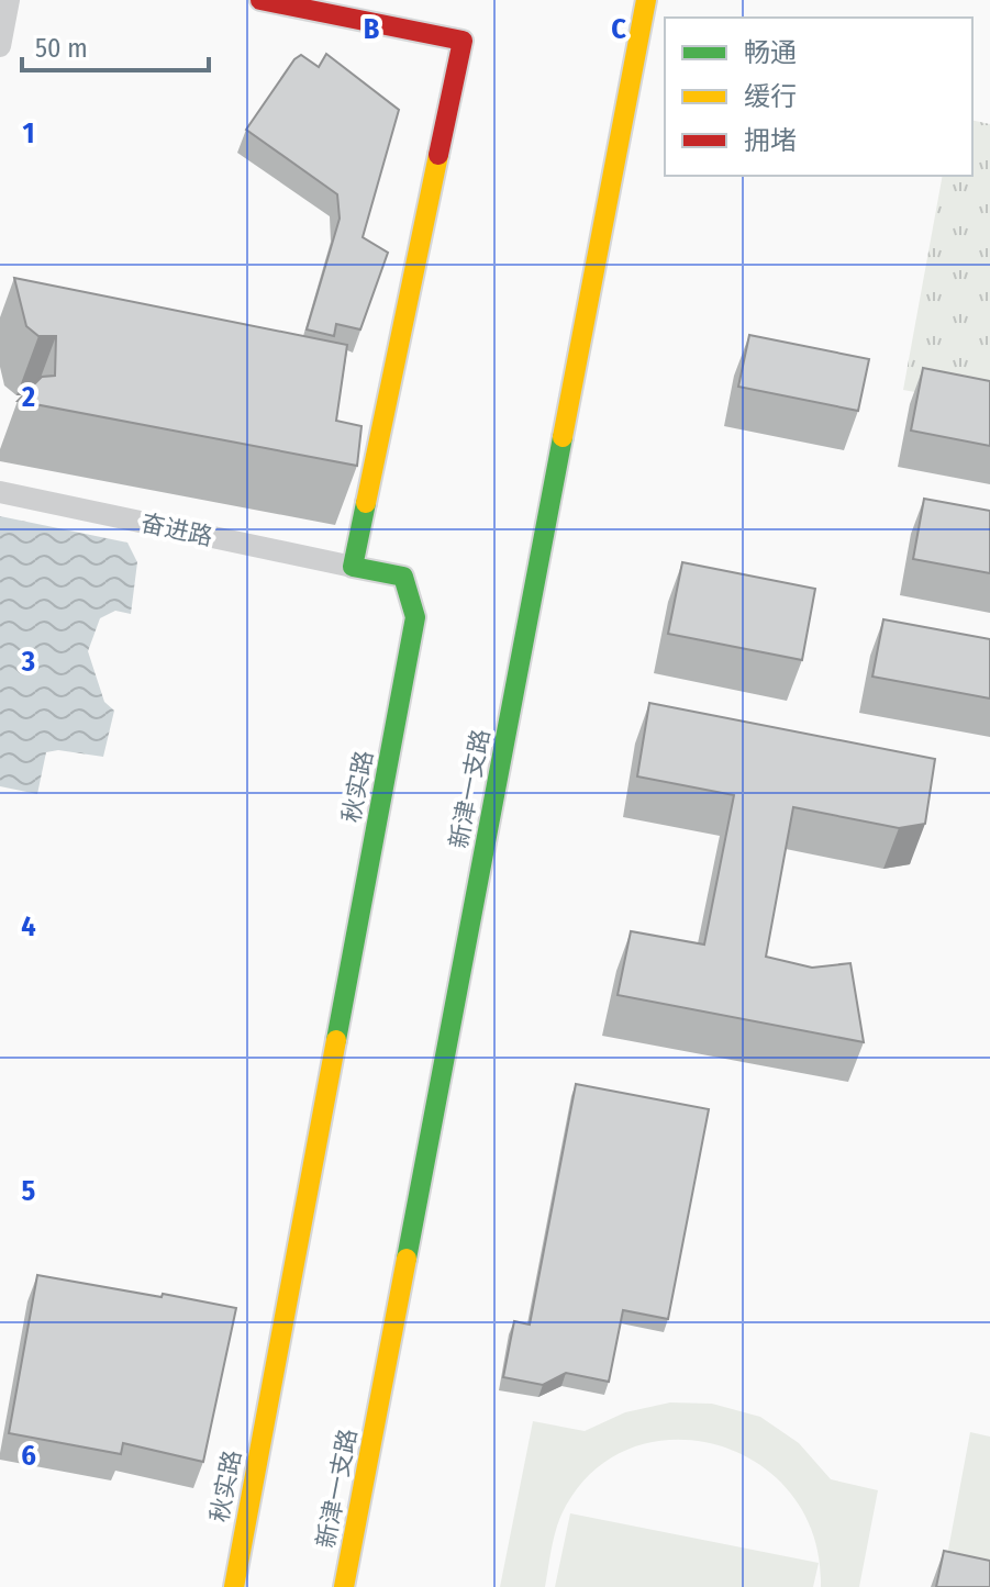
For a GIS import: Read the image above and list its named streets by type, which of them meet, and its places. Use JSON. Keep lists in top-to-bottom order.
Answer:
{
  "streets": {
    "street": ["奋进路", "秋实路", "新津一支路"]
  },
  "crossings": [
    ["奋进路", "秋实路"]
  ],
  "legend": ["畅通", "缓行", "拥堵"],
  "scale_bar": "50 m",
  "grid": {
    "columns": ["B", "C"],
    "rows": [
      "1",
      "2",
      "3",
      "4",
      "5",
      "6"
    ]
  }
}
